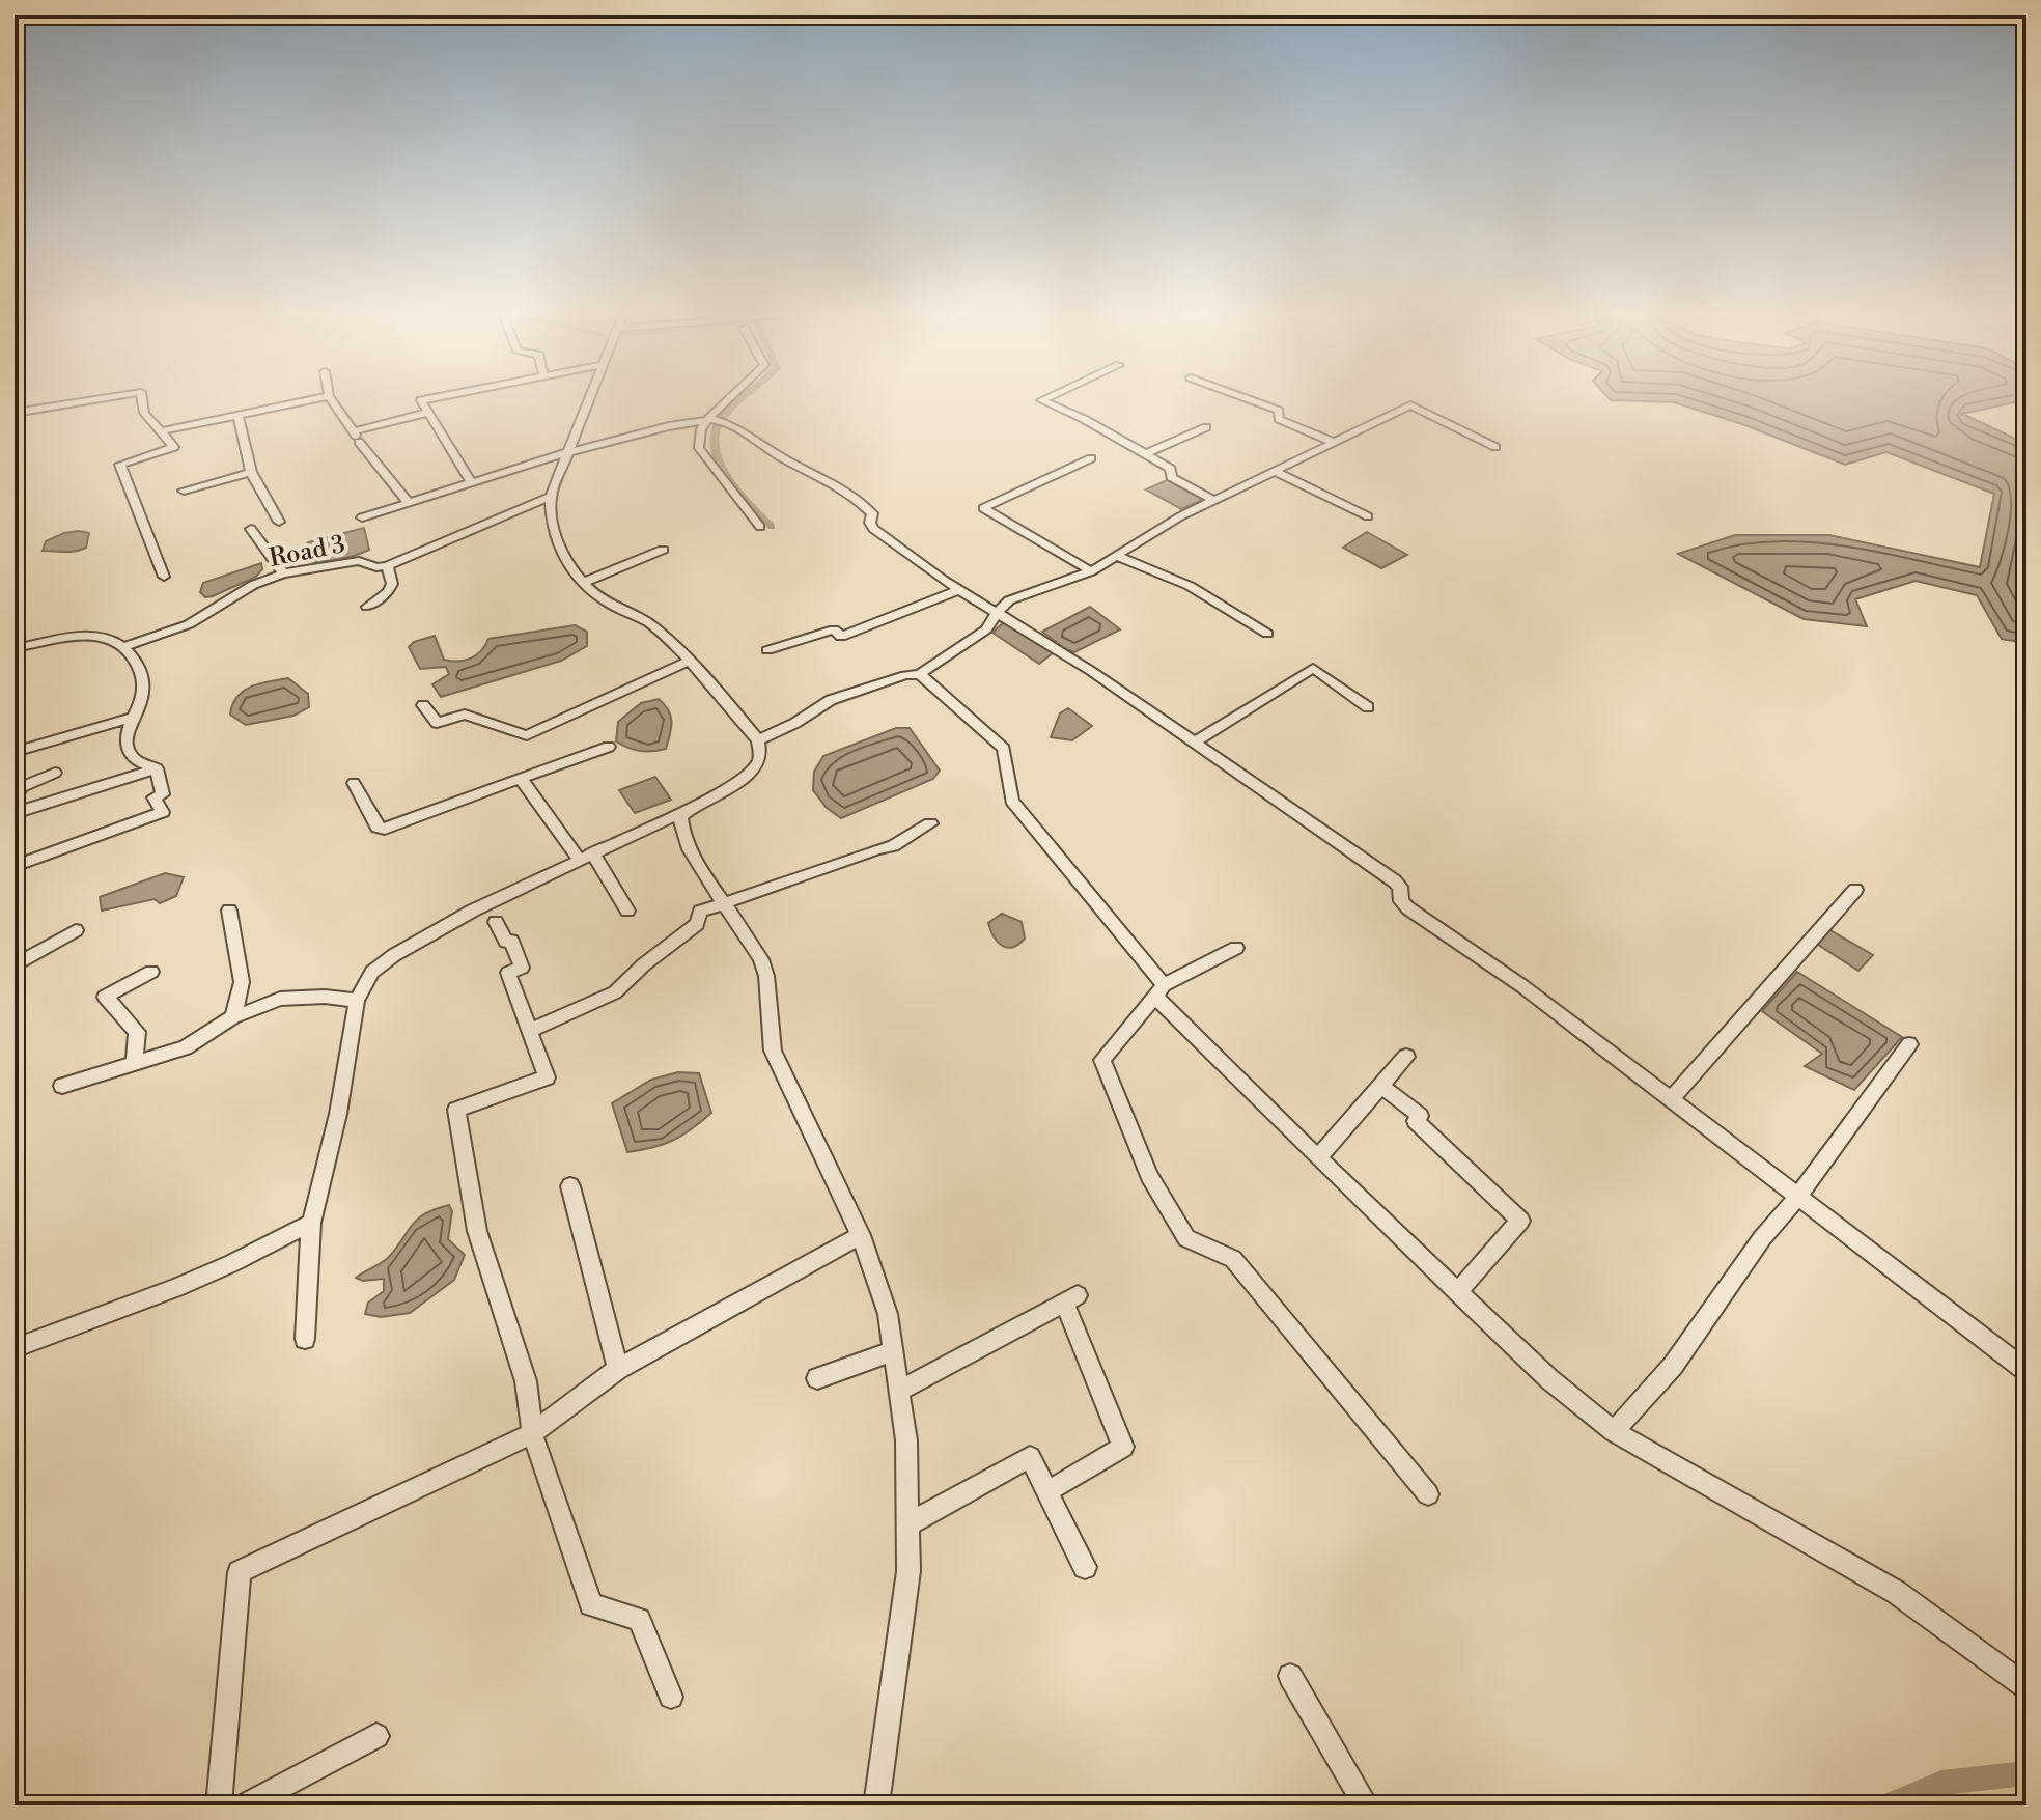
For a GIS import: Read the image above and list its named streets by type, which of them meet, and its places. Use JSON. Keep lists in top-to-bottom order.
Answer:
{
  "streets": {
    "street": ["Road 3"]
  }
}
